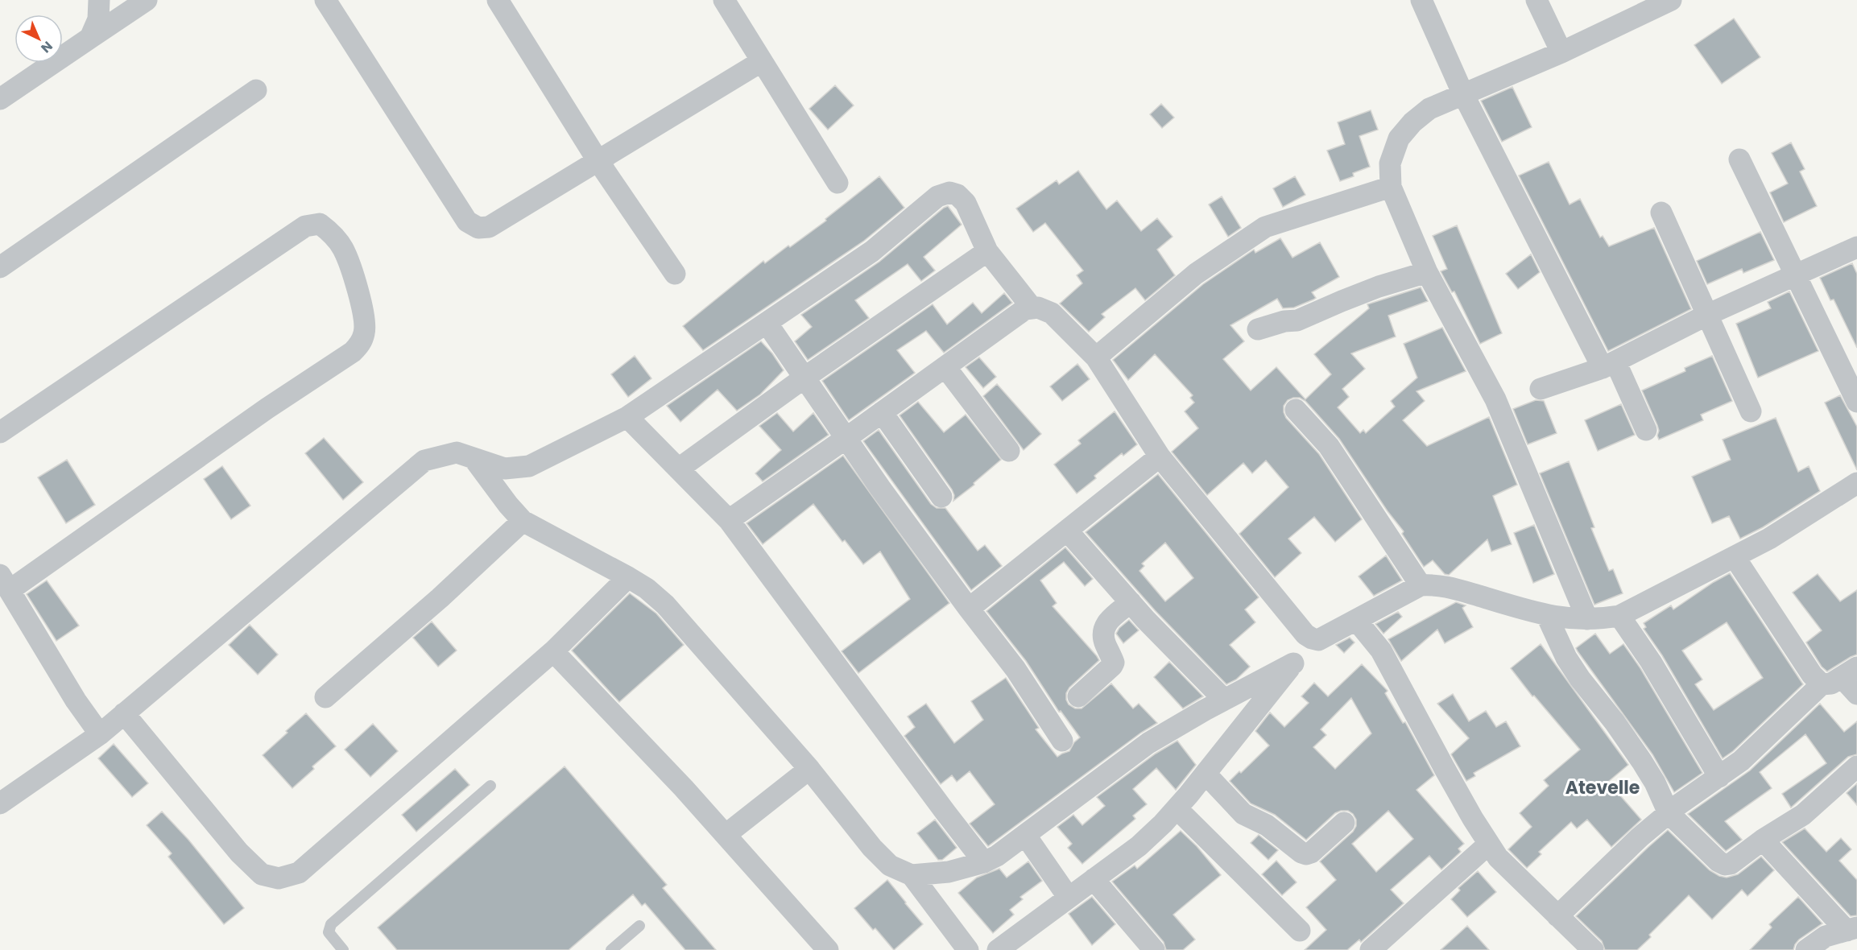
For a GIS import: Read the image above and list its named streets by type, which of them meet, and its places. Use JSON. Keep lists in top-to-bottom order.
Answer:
{
  "districts": ["Atevelle"],
  "north": "bottom right"
}
